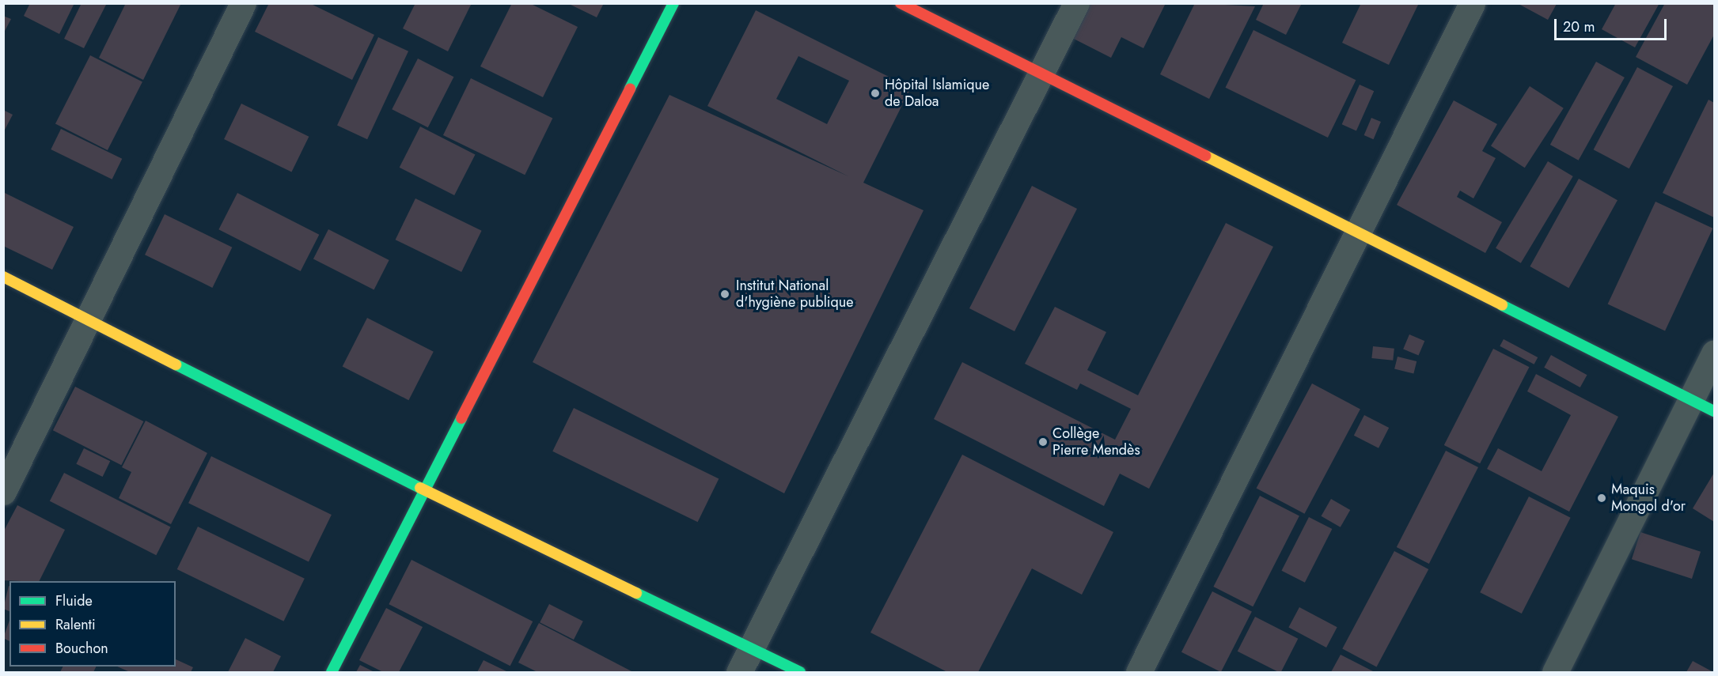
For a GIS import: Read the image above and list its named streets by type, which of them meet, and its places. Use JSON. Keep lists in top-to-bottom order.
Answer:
{
  "places": [
    "Hôpital Islamique de Daloa",
    "Institut National d'hygiène publique",
    "Collège Pierre Mendès",
    "Maquis Mongol d'or"
  ],
  "legend": ["Fluide", "Ralenti", "Bouchon"],
  "scale_bar": "20 m"
}
